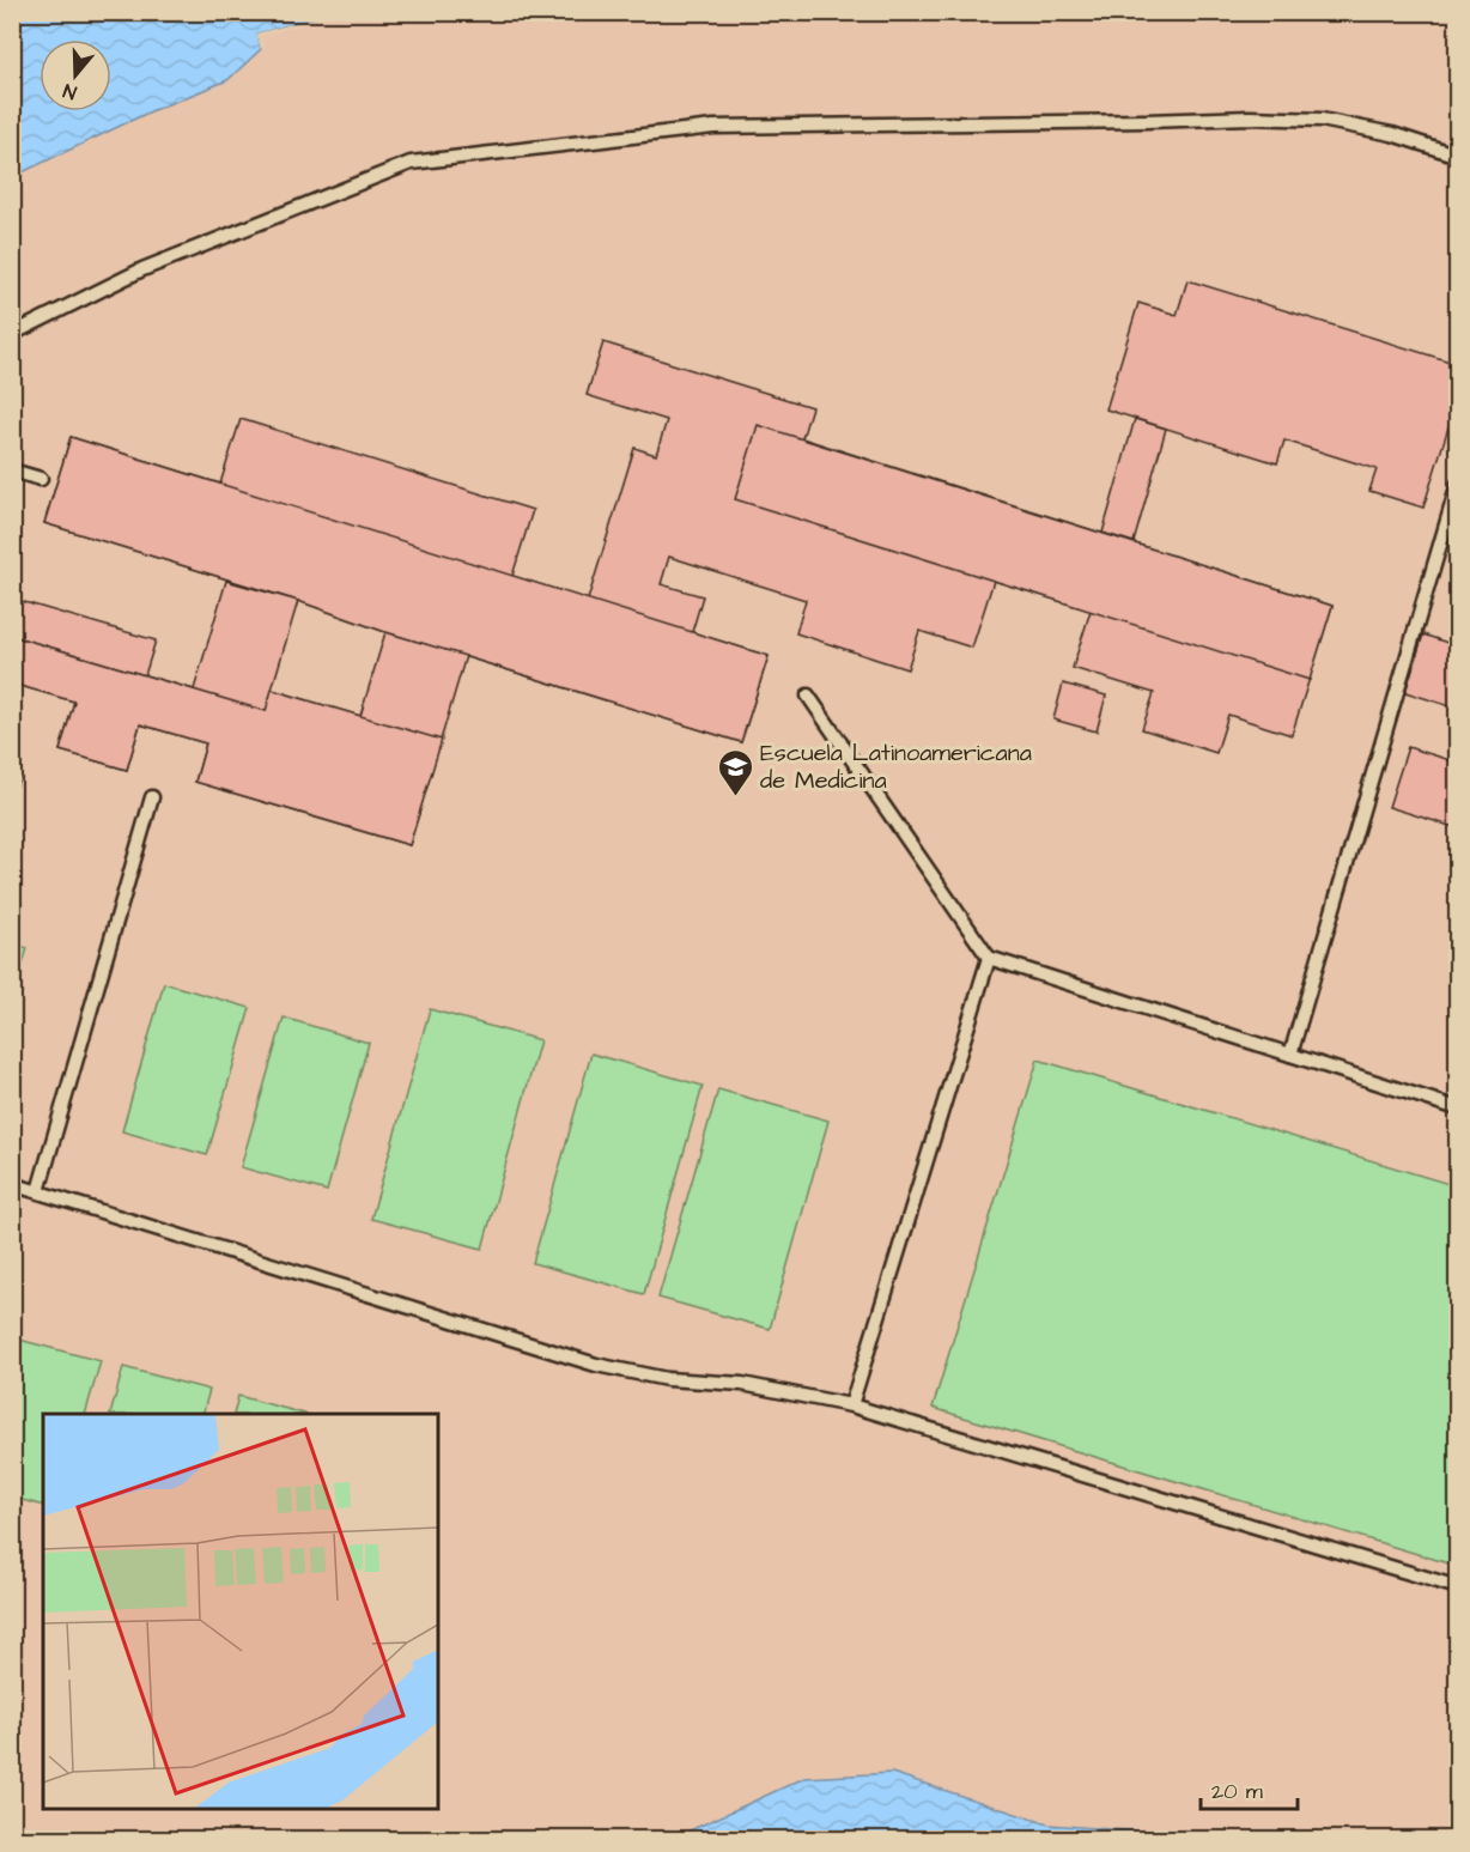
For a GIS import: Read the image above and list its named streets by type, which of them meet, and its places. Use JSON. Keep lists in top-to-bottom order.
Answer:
{
  "places": {
    "school or university": ["Escuela Latinoamericana de Medicina"]
  },
  "scale_bar": "20 m",
  "north": "bottom"
}
